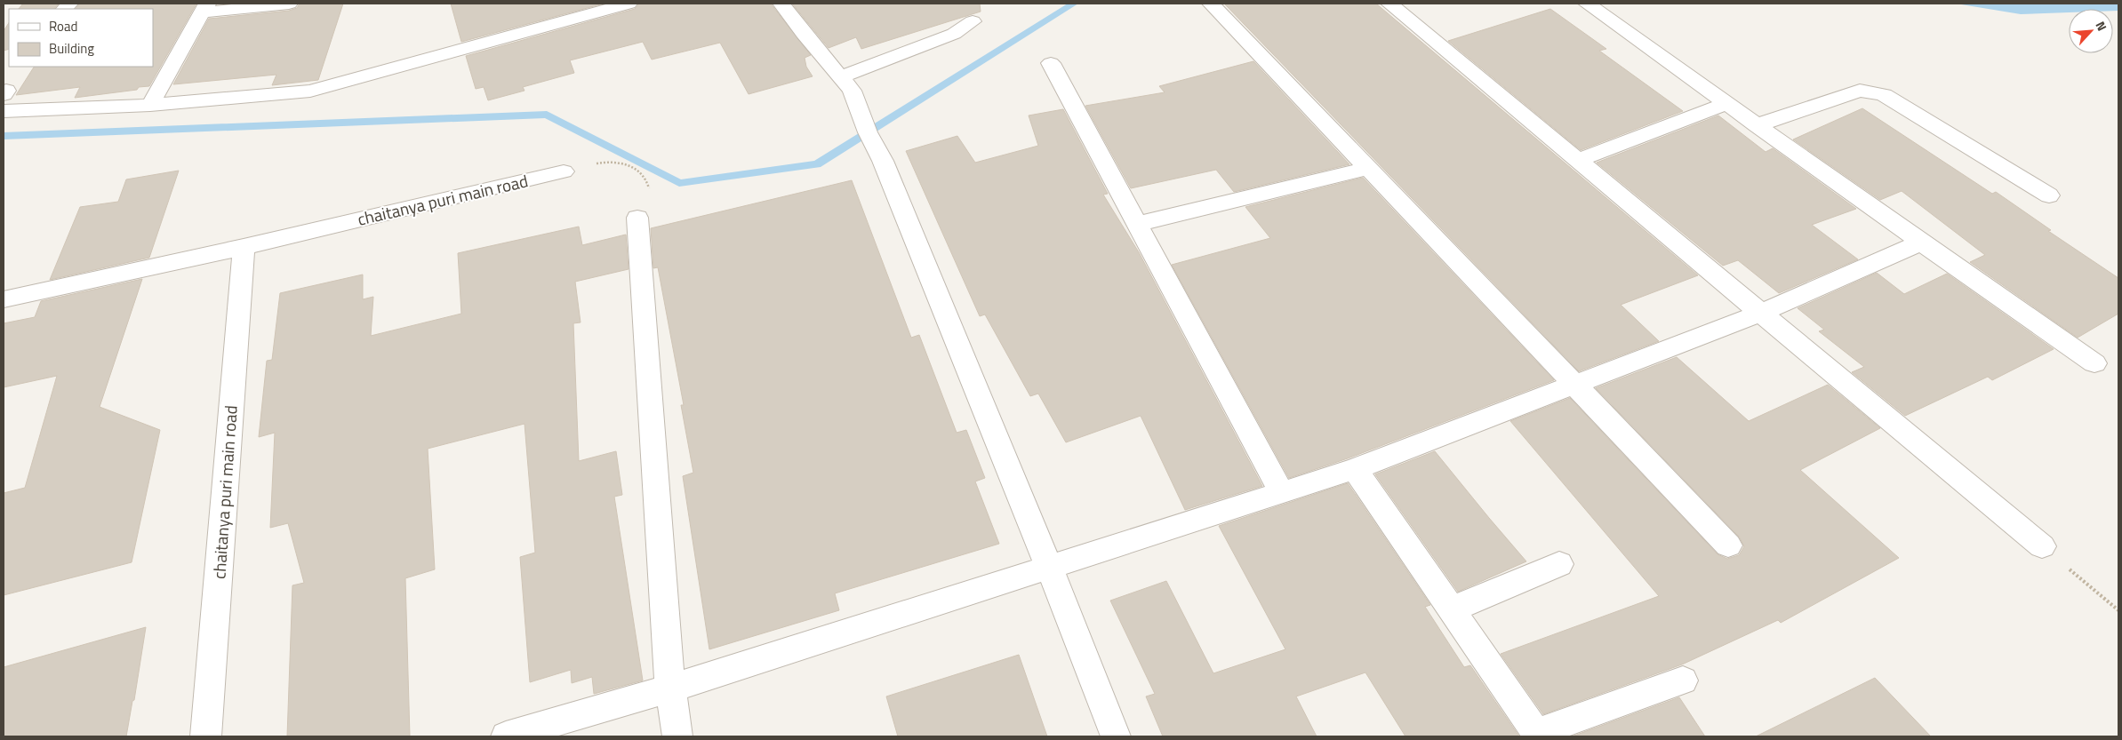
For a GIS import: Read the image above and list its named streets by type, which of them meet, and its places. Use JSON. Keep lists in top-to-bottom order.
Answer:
{
  "streets": {
    "street": ["chaitanya puri main road"]
  },
  "legend": ["Road", "Building"],
  "north": "top right"
}
